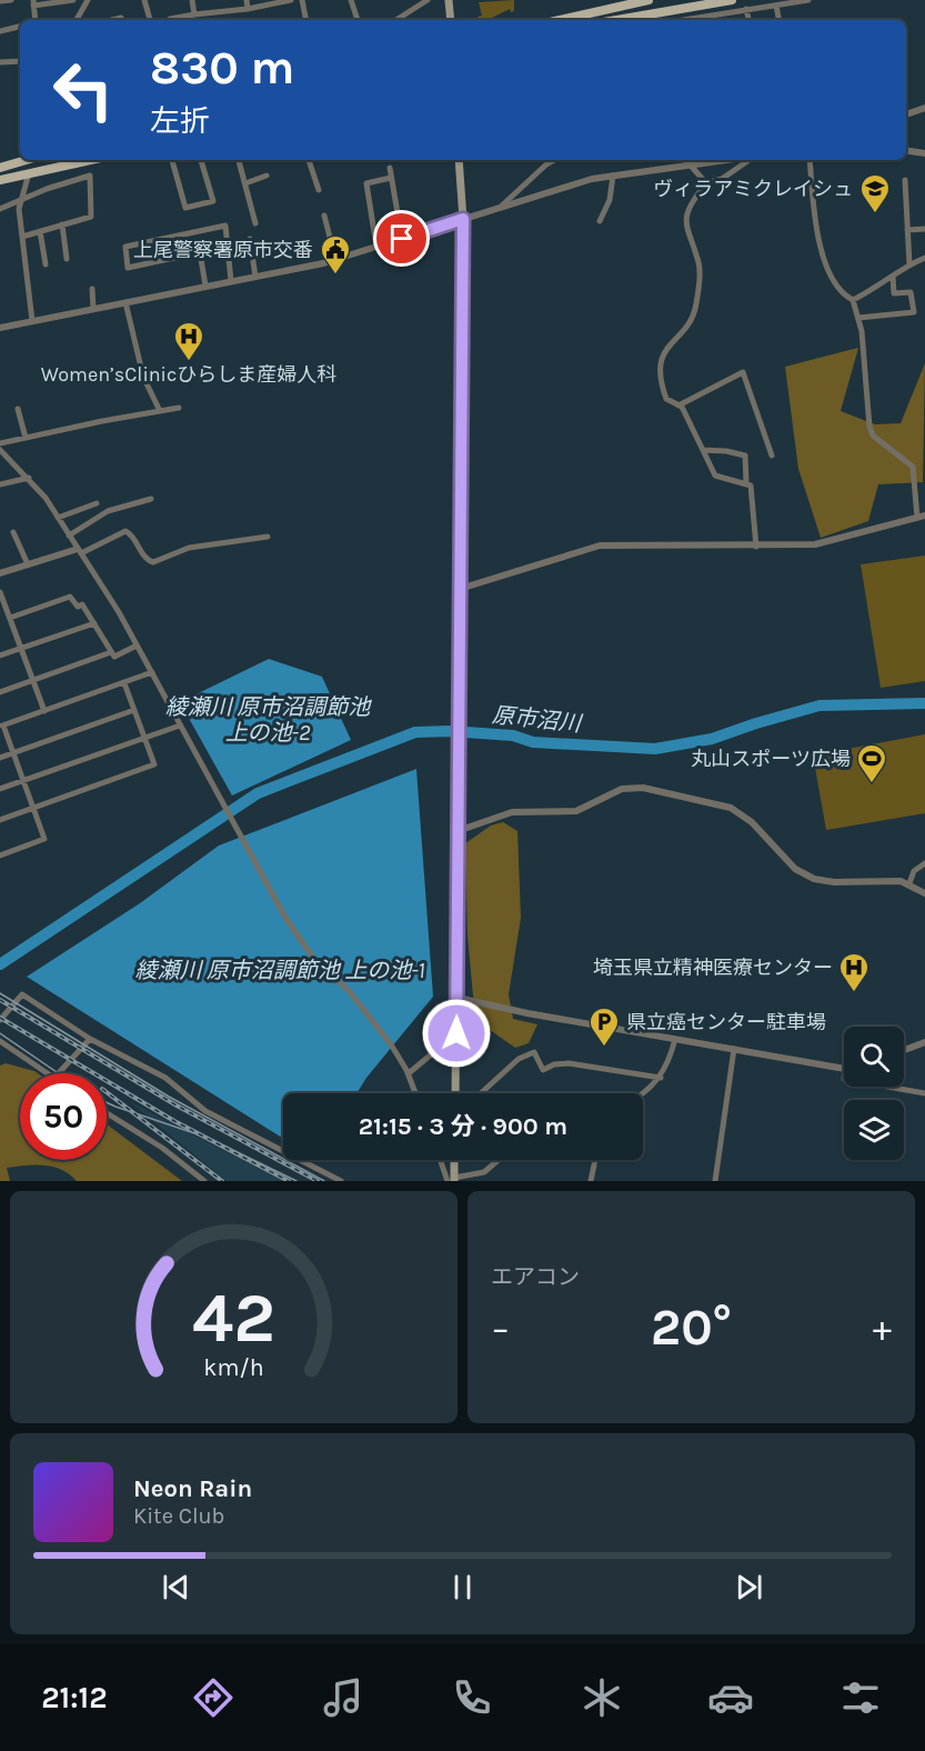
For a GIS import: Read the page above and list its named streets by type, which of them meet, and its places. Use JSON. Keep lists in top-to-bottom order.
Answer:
{
  "water": ["綾瀬川 原市沼調節池 上の池-2", "原市沼川", "綾瀬川 原市沼調節池 上の池-1"],
  "places": {
    "school or university": ["ヴィラアミクレイシュ"],
    "public building": ["上尾警察署原市交番"],
    "hospital": ["Women’sClinicひらしま産婦人科", "埼玉県立精神医療センター"],
    "sports": ["丸山スポーツ広場"],
    "parking": ["県立癌センター駐車場"]
  },
  "page": {
    "turn": ["830 m", "左折"],
    "limit": "50",
    "trip": "21:15 · 3 分 · 900 m",
    "tile": "エアコン",
    "heat": ["−", "20°", "+"],
    "song": ["Neon Rain", "Kite Club"],
    "tabs": "21:12",
    "gauge": ["42", "km/h"]
  }
}
